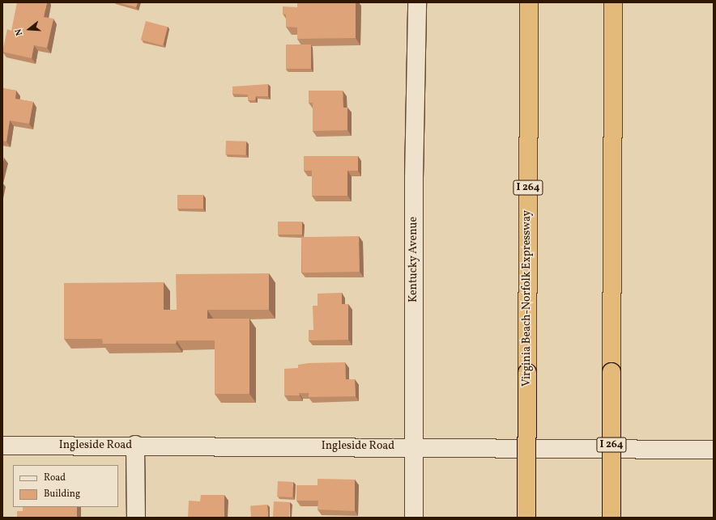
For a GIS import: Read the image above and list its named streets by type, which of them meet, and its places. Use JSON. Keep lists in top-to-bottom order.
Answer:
{
  "streets": {
    "highway": ["I 264", "Virginia Beach-Norfolk Expressway"],
    "street": ["Kentucky Avenue", "Ingleside Road"]
  },
  "crossings": [
    ["Kentucky Avenue", "Ingleside Road"]
  ],
  "legend": ["Road", "Building"],
  "north": "left"
}
